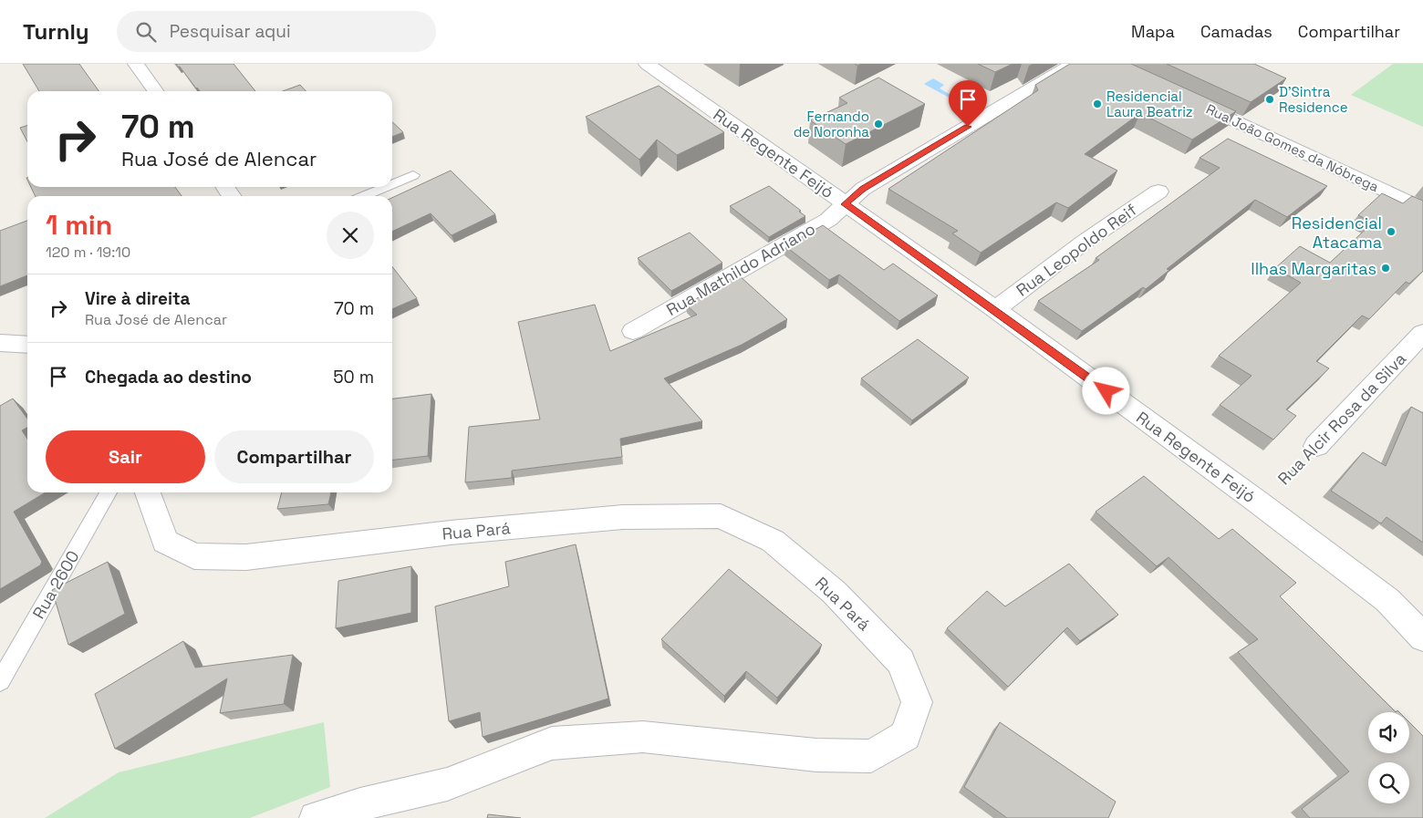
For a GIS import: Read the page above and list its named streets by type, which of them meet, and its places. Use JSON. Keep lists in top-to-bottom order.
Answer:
{
  "streets": {
    "street": [
      "Rua João Gomes da Nóbrega",
      "Rua Regente Feijó",
      "Rua Leopoldo Reif",
      "Rua Mathildo Adriano",
      "Rua Alcir Rosa da Silva",
      "Rua Pará"
    ],
    "lane": ["Rua 2600"]
  },
  "crossings": [
    ["Rua Regente Feijó", "Rua Leopoldo Reif"],
    ["Rua Regente Feijó", "Rua Mathildo Adriano"],
    ["Rua Regente Feijó", "Rua Alcir Rosa da Silva"]
  ],
  "places": [
    "D'Sintra Residence",
    "Residencial Laura Beatriz",
    "Fernando de Noronha",
    "Residencial Atacama",
    "Ilhas Margaritas"
  ],
  "page": {
    "header": "Turnly",
    "search": "Pesquisar aqui",
    "nav": ["Mapa", "Camadas", "Compartilhar"],
    "turn": ["70 m", "Rua José de Alencar"],
    "heading": ["1 min", "120 m · 19:10"],
    "list": [
      {
        "name": "Vire à direita",
        "note": "Rua José de Alencar",
        "value": "70 m"
      },
      {
        "name": "Chegada ao destino",
        "value": "50 m"
      }
    ],
    "buttons": ["Sair", "Compartilhar"]
  }
}
